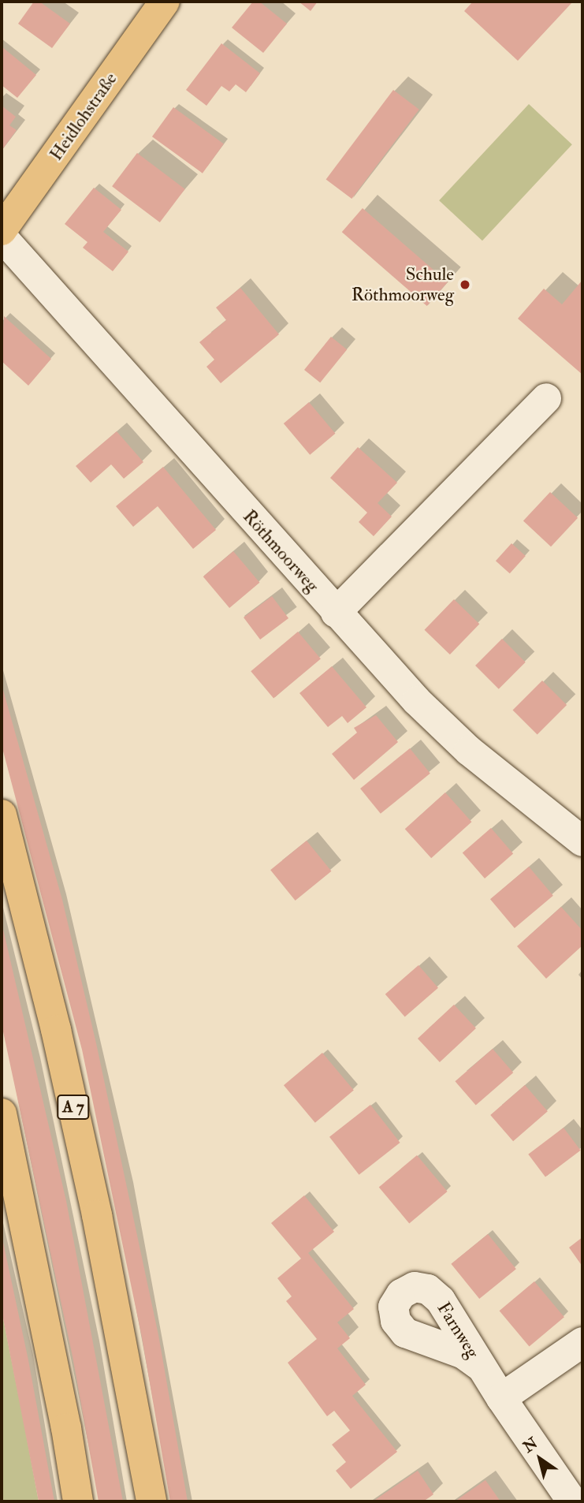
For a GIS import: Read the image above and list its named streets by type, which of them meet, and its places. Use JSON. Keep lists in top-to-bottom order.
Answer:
{
  "streets": {
    "main road": ["Heidlohstraße", "A 7"],
    "street": ["Röthmoorweg", "Farnweg"]
  },
  "places": ["Schule Röthmoorweg"],
  "north": "top left"
}
